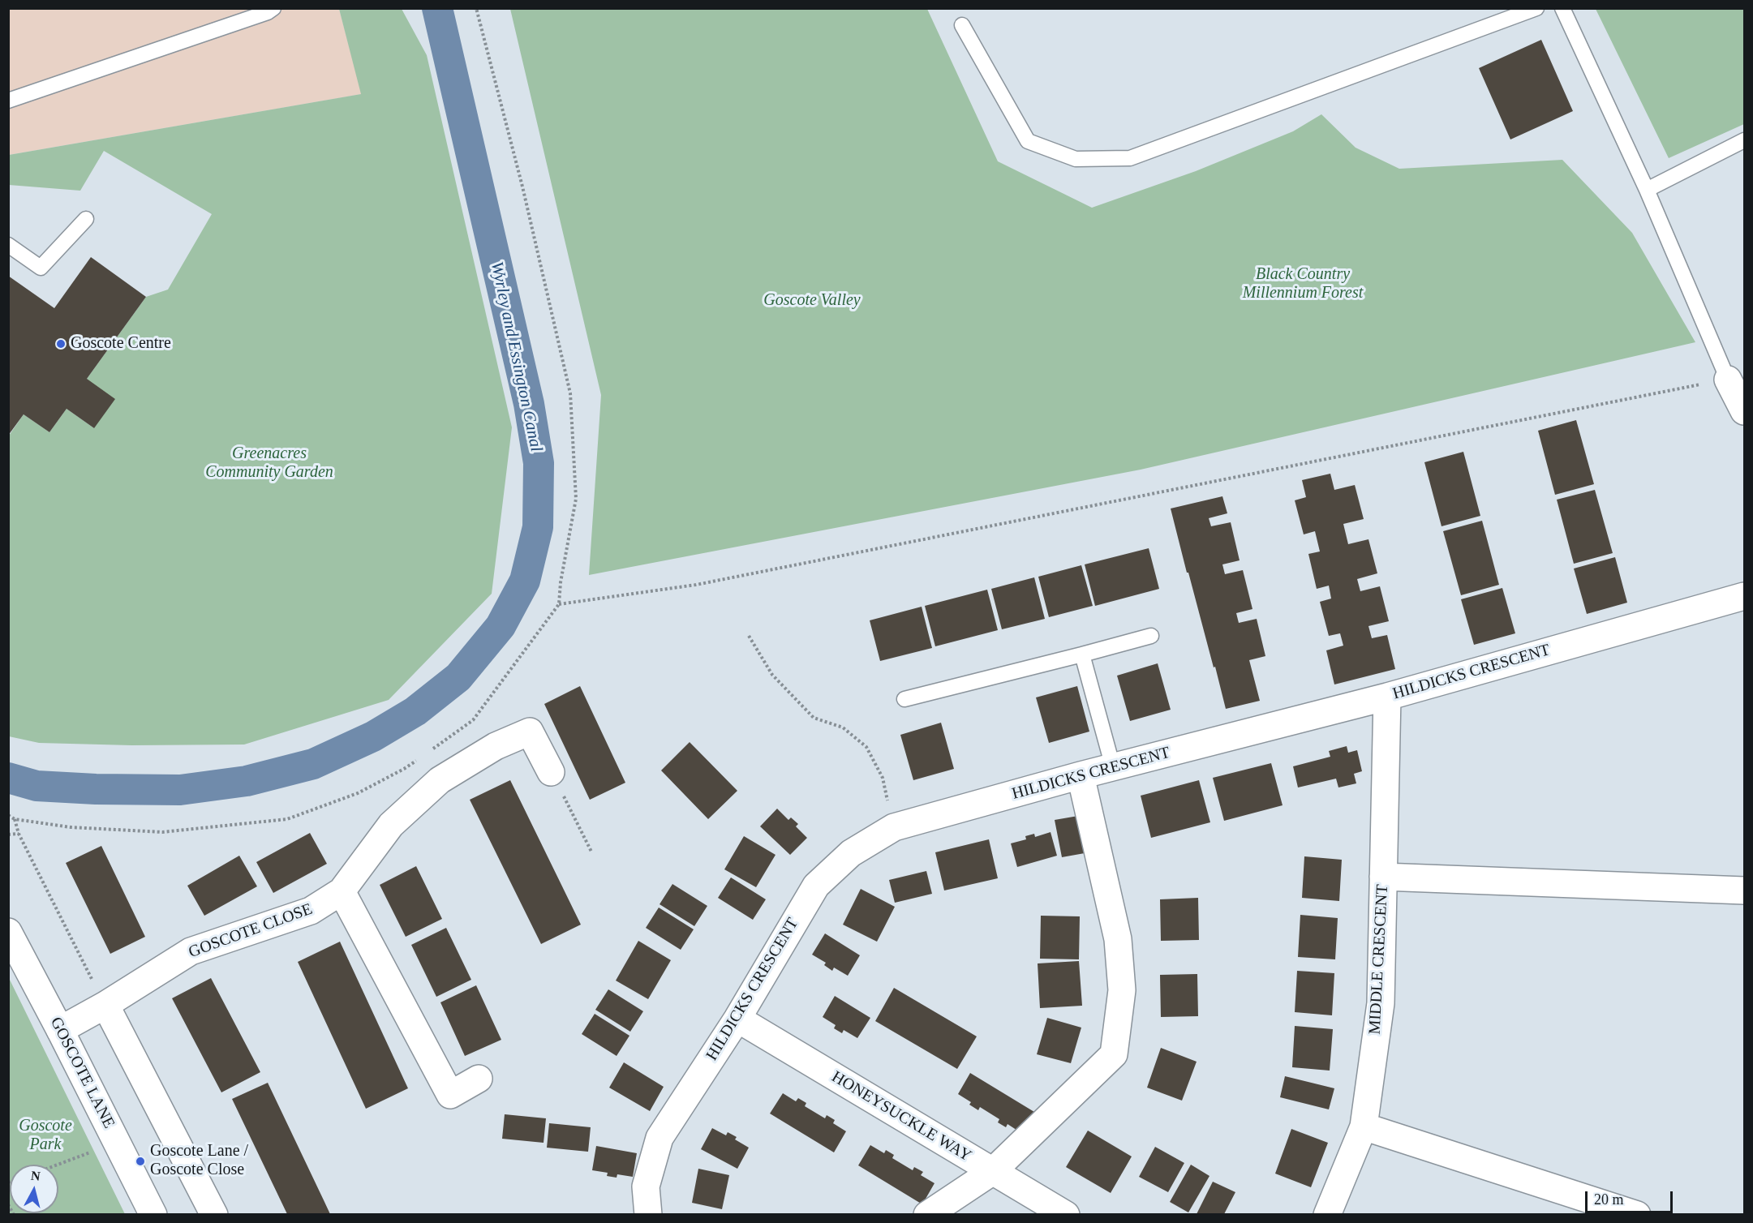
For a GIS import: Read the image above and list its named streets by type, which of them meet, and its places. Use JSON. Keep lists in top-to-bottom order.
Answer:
{
  "streets": {
    "street": [
      "HILDICKS CRESCENT",
      "GOSCOTE CLOSE",
      "MIDDLE CRESCENT",
      "GOSCOTE LANE",
      "HONEYSUCKLE WAY"
    ]
  },
  "crossings": [
    ["HILDICKS CRESCENT", "MIDDLE CRESCENT"],
    ["HILDICKS CRESCENT", "HONEYSUCKLE WAY"],
    ["GOSCOTE CLOSE", "GOSCOTE LANE"]
  ],
  "water": ["Wyrley and Essington Canal"],
  "parks": [
    "Black Country Millennium Forest",
    "Goscote Valley",
    "Greenacres Community Garden",
    "Goscote Park"
  ],
  "places": ["Goscote Centre", "Goscote Lane / Goscote Close"],
  "scale_bar": "20 m",
  "north": "top"
}
